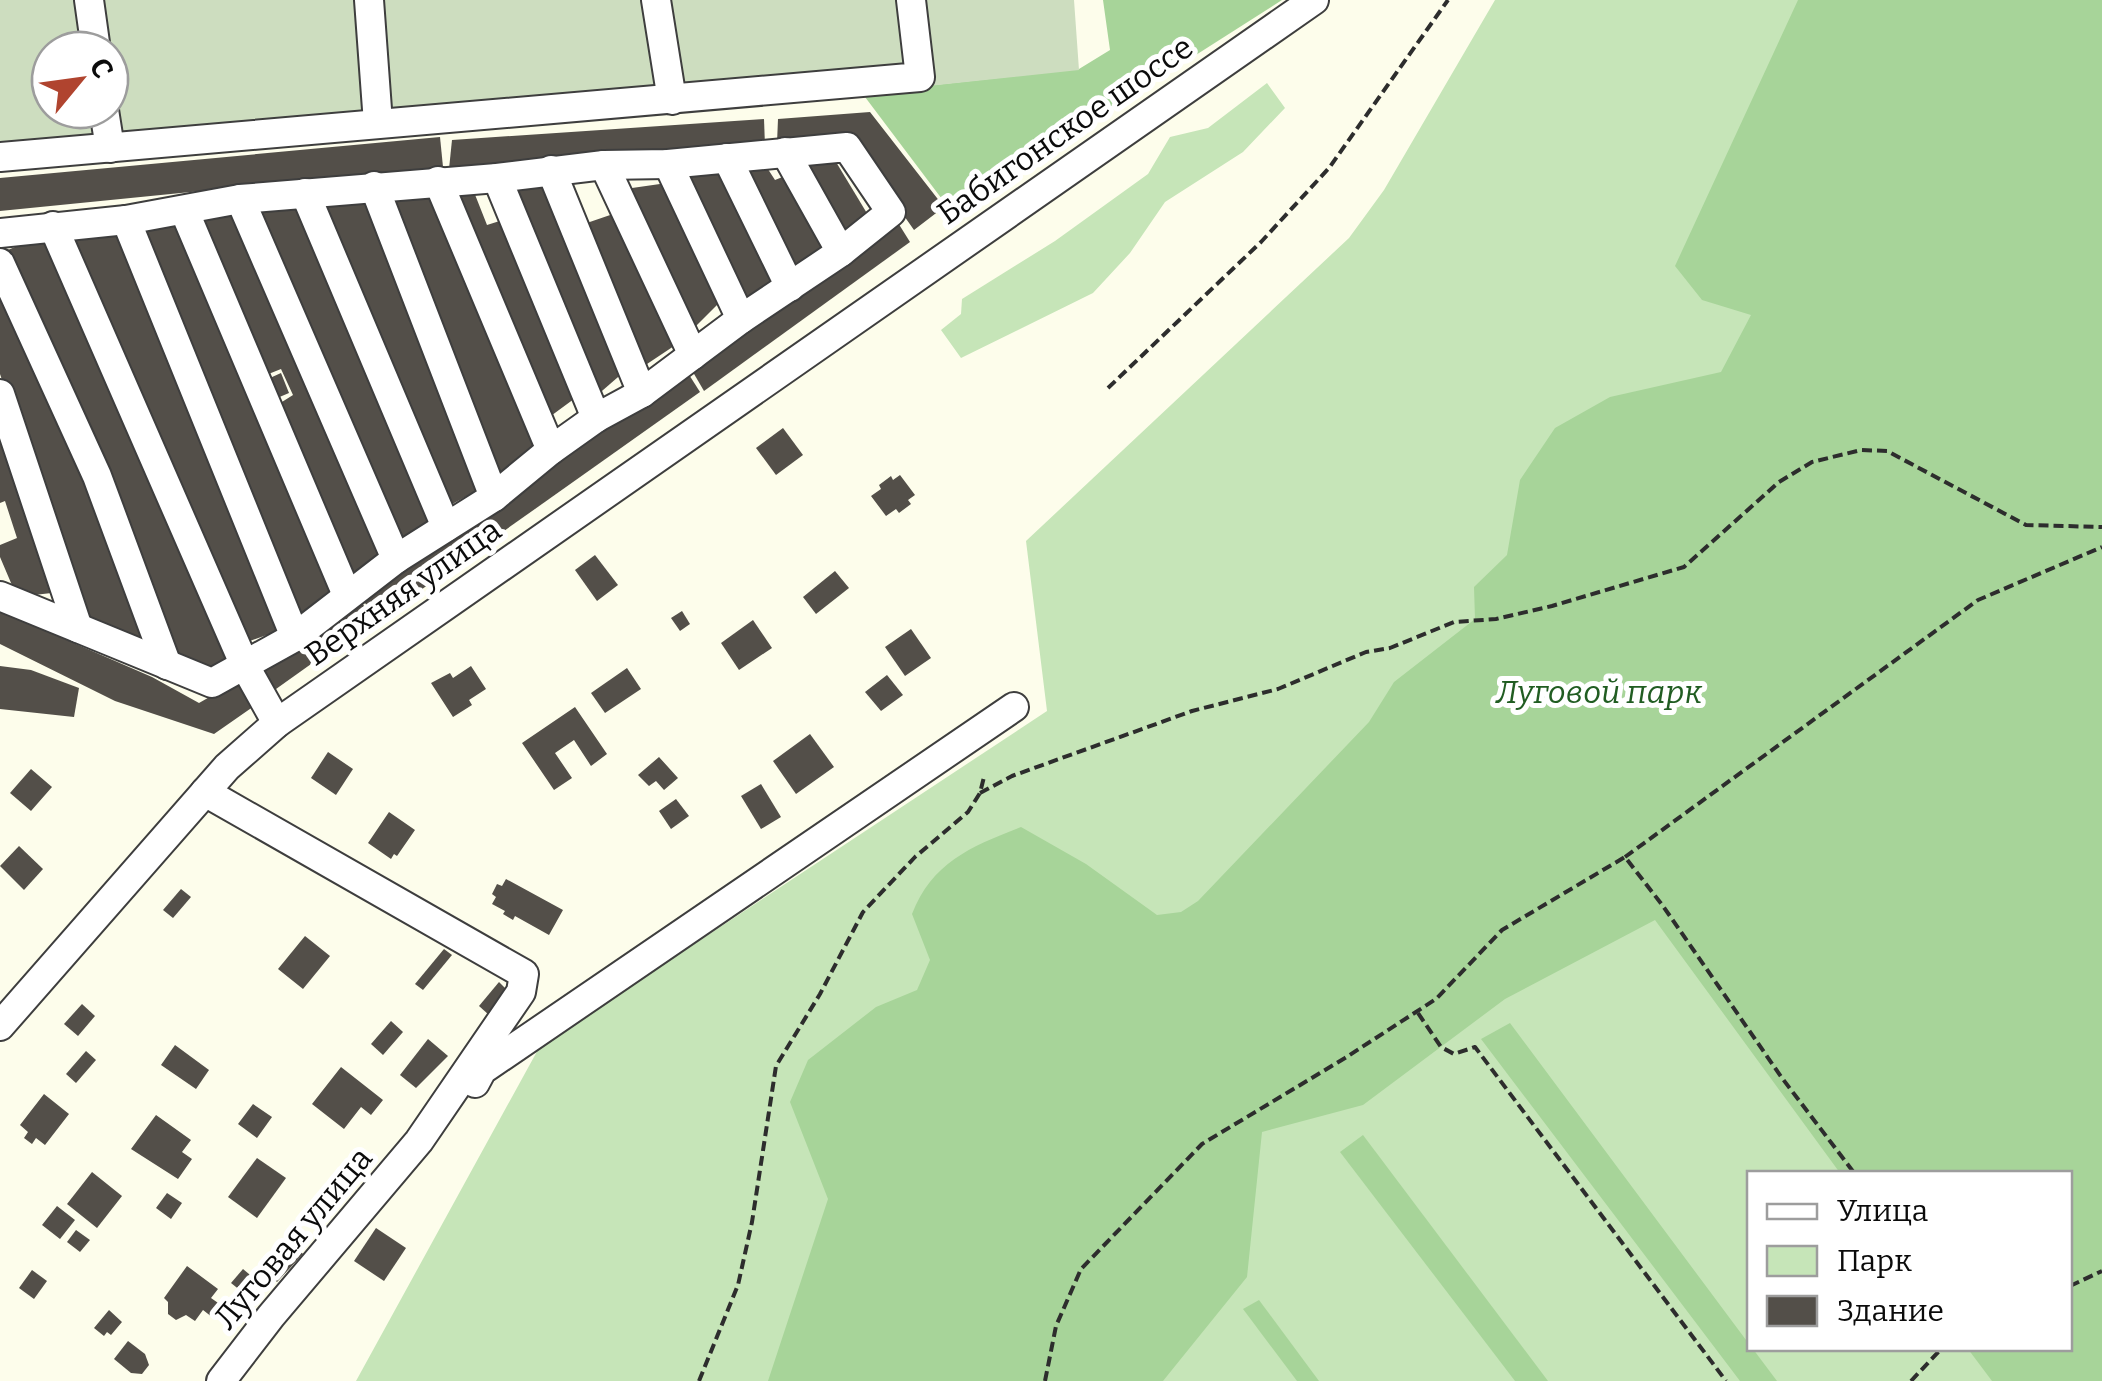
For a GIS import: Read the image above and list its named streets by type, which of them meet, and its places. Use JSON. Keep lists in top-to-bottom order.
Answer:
{
  "streets": {
    "street": ["Бабигонское шоссе", "Верхняя улица", "Луговая улица"]
  },
  "crossings": [
    ["Бабигонское шоссе", "Верхняя улица"]
  ],
  "parks": ["Луговой парк"],
  "legend": ["Улица", "Парк", "Здание"],
  "north": "top right"
}
